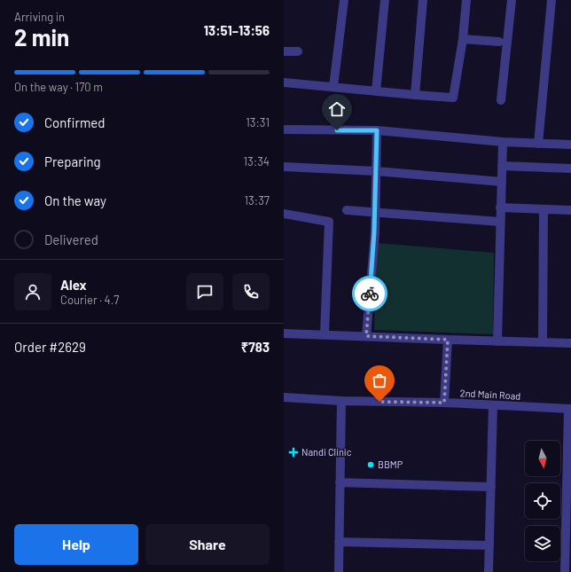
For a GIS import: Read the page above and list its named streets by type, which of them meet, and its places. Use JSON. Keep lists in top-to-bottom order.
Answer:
{
  "streets": {
    "street": ["2nd Main Road"]
  },
  "places": {
    "health": ["Nandi Clinic"],
    "other": ["BBMP"]
  },
  "north": "bottom",
  "page": {
    "heading": ["2 min", "Arriving in", "13:51–13:56"],
    "panel": [
      "Alex",
      "Courier · 4.7",
      "Order #2629",
      "₹783"
    ],
    "bar": "On the way · 170 m",
    "list": [
      ["Confirmed", "13:31"],
      ["Preparing", "13:34"],
      ["On the way", "13:37"],
      "Delivered"
    ],
    "buttons": ["Help", "Share"]
  }
}
